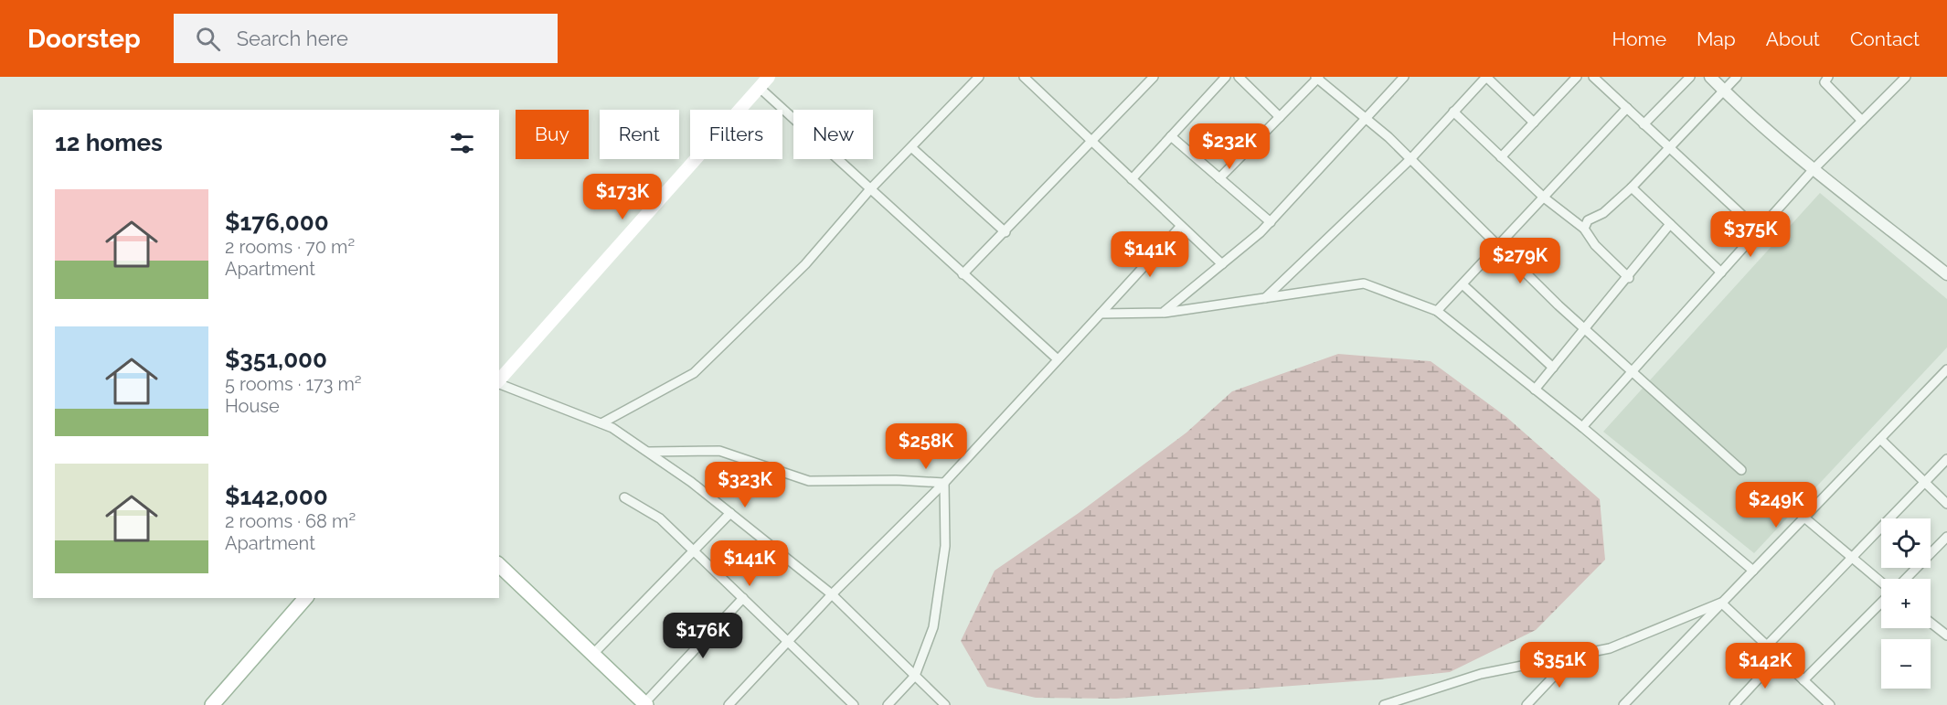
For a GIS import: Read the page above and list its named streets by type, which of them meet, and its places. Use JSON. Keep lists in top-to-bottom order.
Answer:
{
  "page": {
    "header": "Doorstep",
    "search": "Search here",
    "nav": [
      "Home",
      "Map",
      "About",
      "Contact"
    ],
    "chip": [
      "Buy",
      "Rent",
      "Filters",
      "New"
    ],
    "heading": "12 homes",
    "price": [
      "$232K",
      "$173K",
      "$375K",
      "$141K",
      "$279K",
      "$258K",
      "$323K",
      "$249K",
      "$141K",
      "$176K",
      "$351K",
      "$142K"
    ],
    "list": [
      {
        "name": "$176,000",
        "note": "2 rooms · 70 m² · Apartment"
      },
      {
        "name": "$351,000",
        "note": "5 rooms · 173 m² · House"
      },
      {
        "name": "$142,000",
        "note": "2 rooms · 68 m² · Apartment"
      }
    ],
    "map_buttons": ["+", "−"]
  }
}
